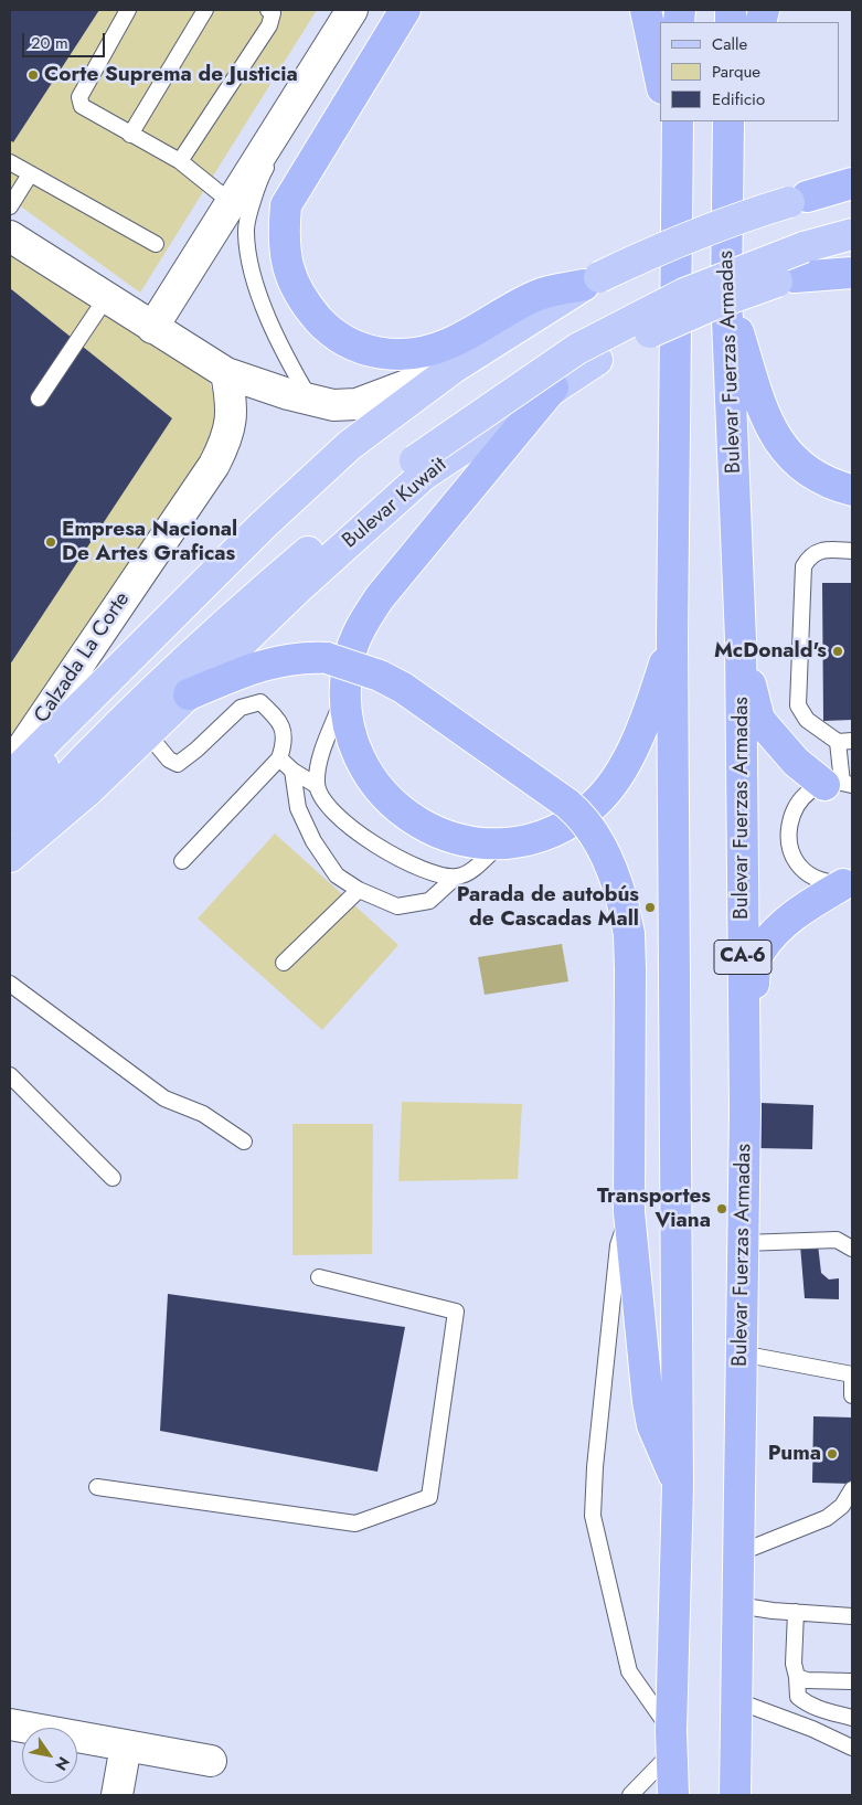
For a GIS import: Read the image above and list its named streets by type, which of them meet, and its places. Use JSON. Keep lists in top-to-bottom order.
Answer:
{
  "streets": {
    "highway": ["Bulevar Fuerzas Armadas", "CA-6"],
    "main road": ["Bulevar Kuwait"],
    "street": ["Calzada La Corte"]
  },
  "places": [
    "Corte Suprema de Justicia",
    "Empresa Nacional De Artes Graficas",
    "McDonald's",
    "Parada de autobús de Cascadas Mall",
    "Transportes Viana",
    "Puma"
  ],
  "legend": ["Calle", "Parque", "Edificio"],
  "scale_bar": "20 m",
  "north": "bottom right"
}
